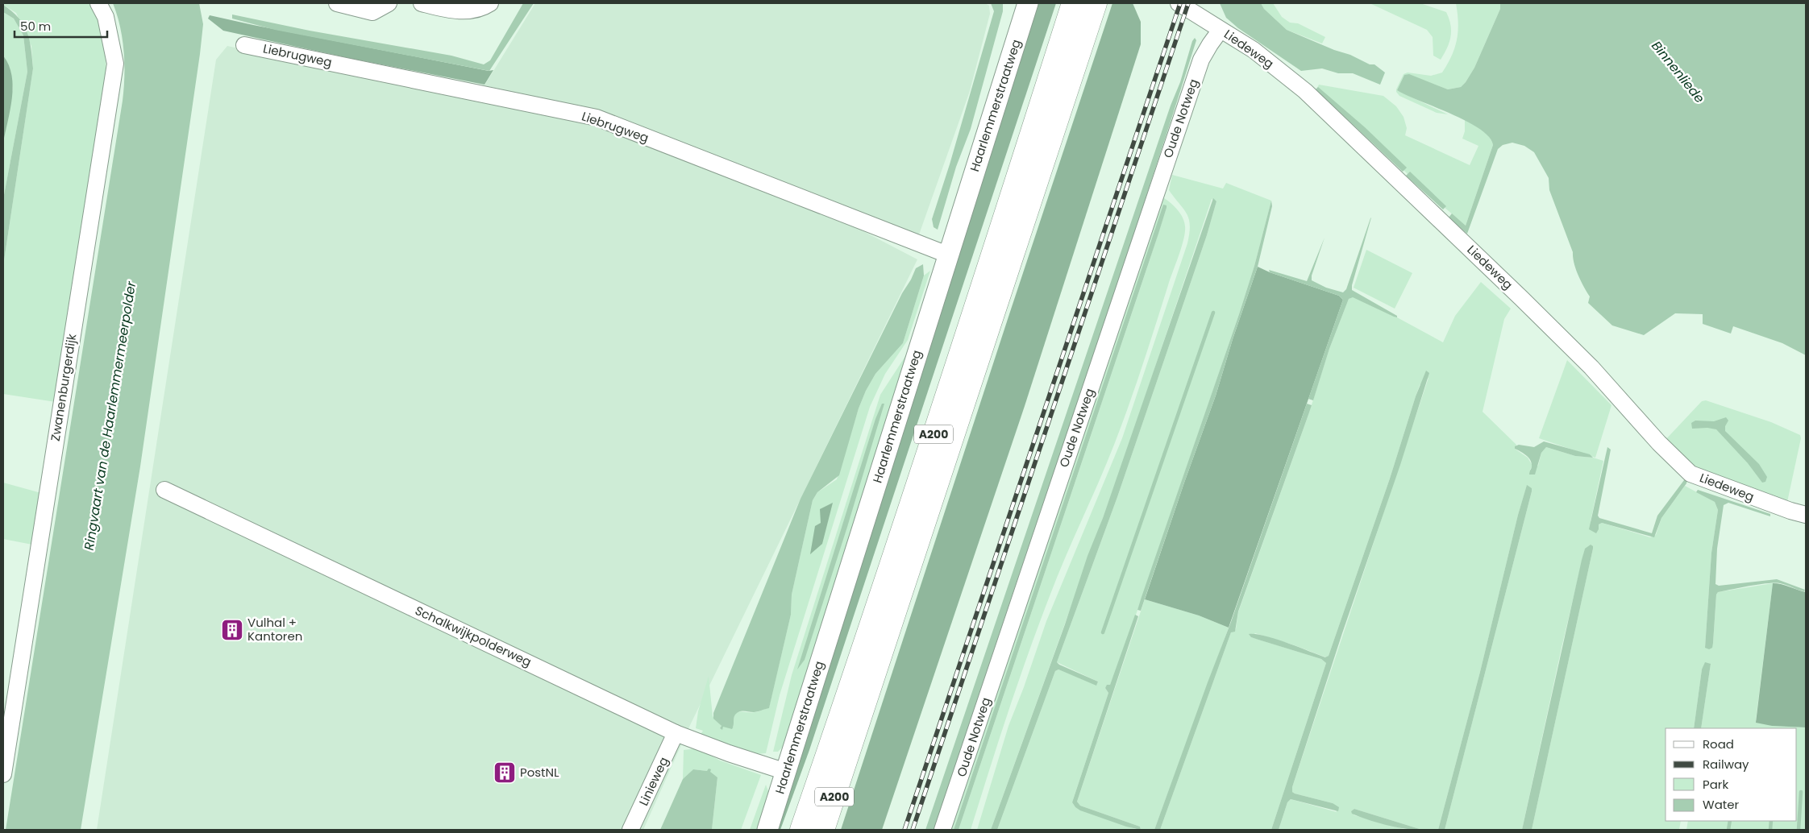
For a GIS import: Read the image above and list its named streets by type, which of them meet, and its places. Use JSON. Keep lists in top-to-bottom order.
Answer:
{
  "streets": {
    "highway": ["A200"],
    "main road": ["Haarlemmerstraatweg"],
    "street": [
      "Liedeweg",
      "Liebrugweg",
      "Oude Notweg",
      "Zwanenburgerdijk",
      "Schalkwijkpolderweg",
      "Linieweg"
    ]
  },
  "crossings": [
    ["Liedeweg", "Oude Notweg"],
    ["Liebrugweg", "Haarlemmerstraatweg"],
    ["Haarlemmerstraatweg", "Schalkwijkpolderweg"],
    ["Schalkwijkpolderweg", "Linieweg"]
  ],
  "water": ["Binnenliede", "Ringvaart van de Haarlemmermeerpolder"],
  "places": {
    "building": ["Vulhal + Kantoren", "PostNL"]
  },
  "legend": [
    "Road",
    "Railway",
    "Park",
    "Water"
  ],
  "scale_bar": "50 m"
}
